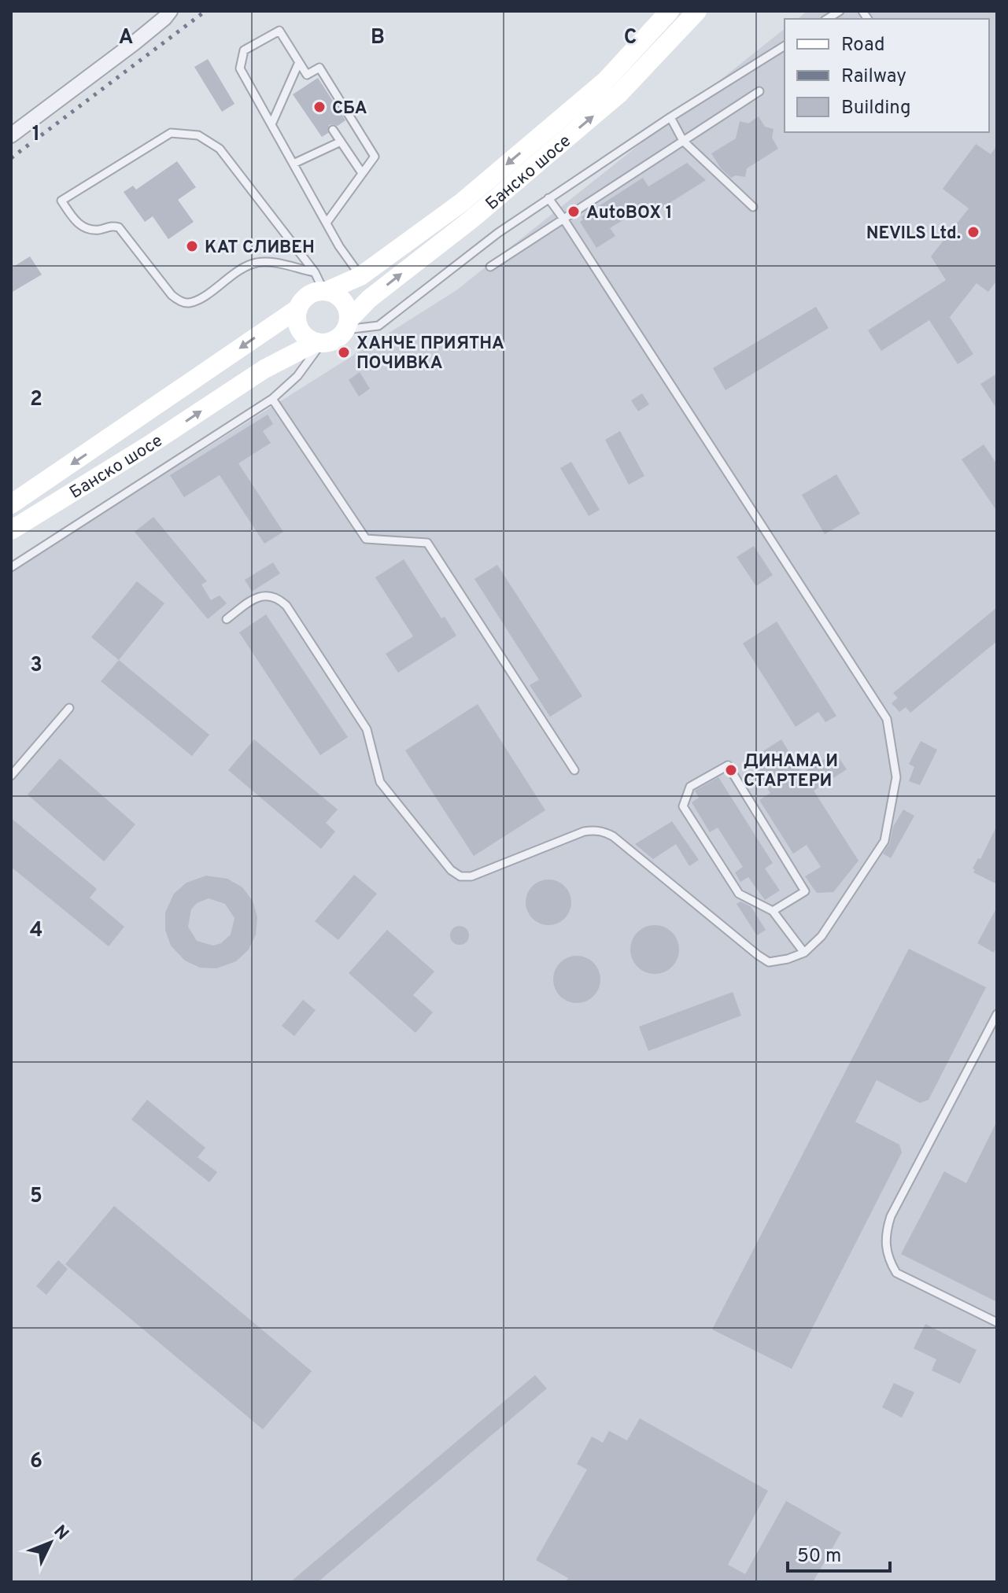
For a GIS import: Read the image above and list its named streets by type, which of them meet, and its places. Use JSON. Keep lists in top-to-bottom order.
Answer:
{
  "streets": {
    "main road": ["Банско шосе"]
  },
  "places": [
    "СБА",
    "AutoBOX 1",
    "NEVILS Ltd.",
    "КАТ СЛИВЕН",
    "ХАНЧЕ ПРИЯТНА ПОЧИВКА",
    "ДИНАМА И СТАРТЕРИ"
  ],
  "legend": ["Road", "Railway", "Building"],
  "scale_bar": "50 m",
  "north": "top right",
  "grid": {
    "columns": ["A", "B", "C"],
    "rows": [
      "1",
      "2",
      "3",
      "4",
      "5",
      "6"
    ]
  }
}
